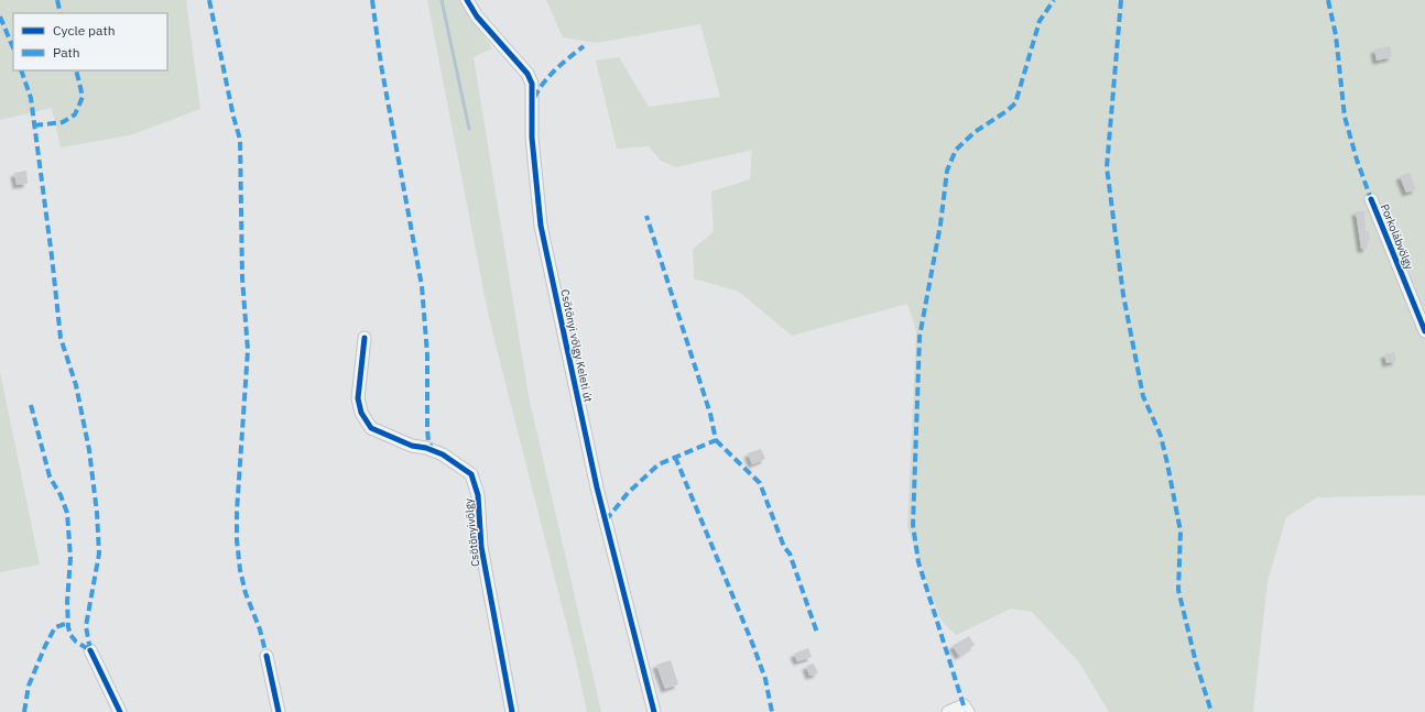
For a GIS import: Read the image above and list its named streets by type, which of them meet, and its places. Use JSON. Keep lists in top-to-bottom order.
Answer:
{
  "streets": {
    "street": ["Porkolábvölgy", "Csötönyi völgy Keleti út", "Csötönyivölgy"]
  },
  "legend": ["Cycle path", "Path"]
}
